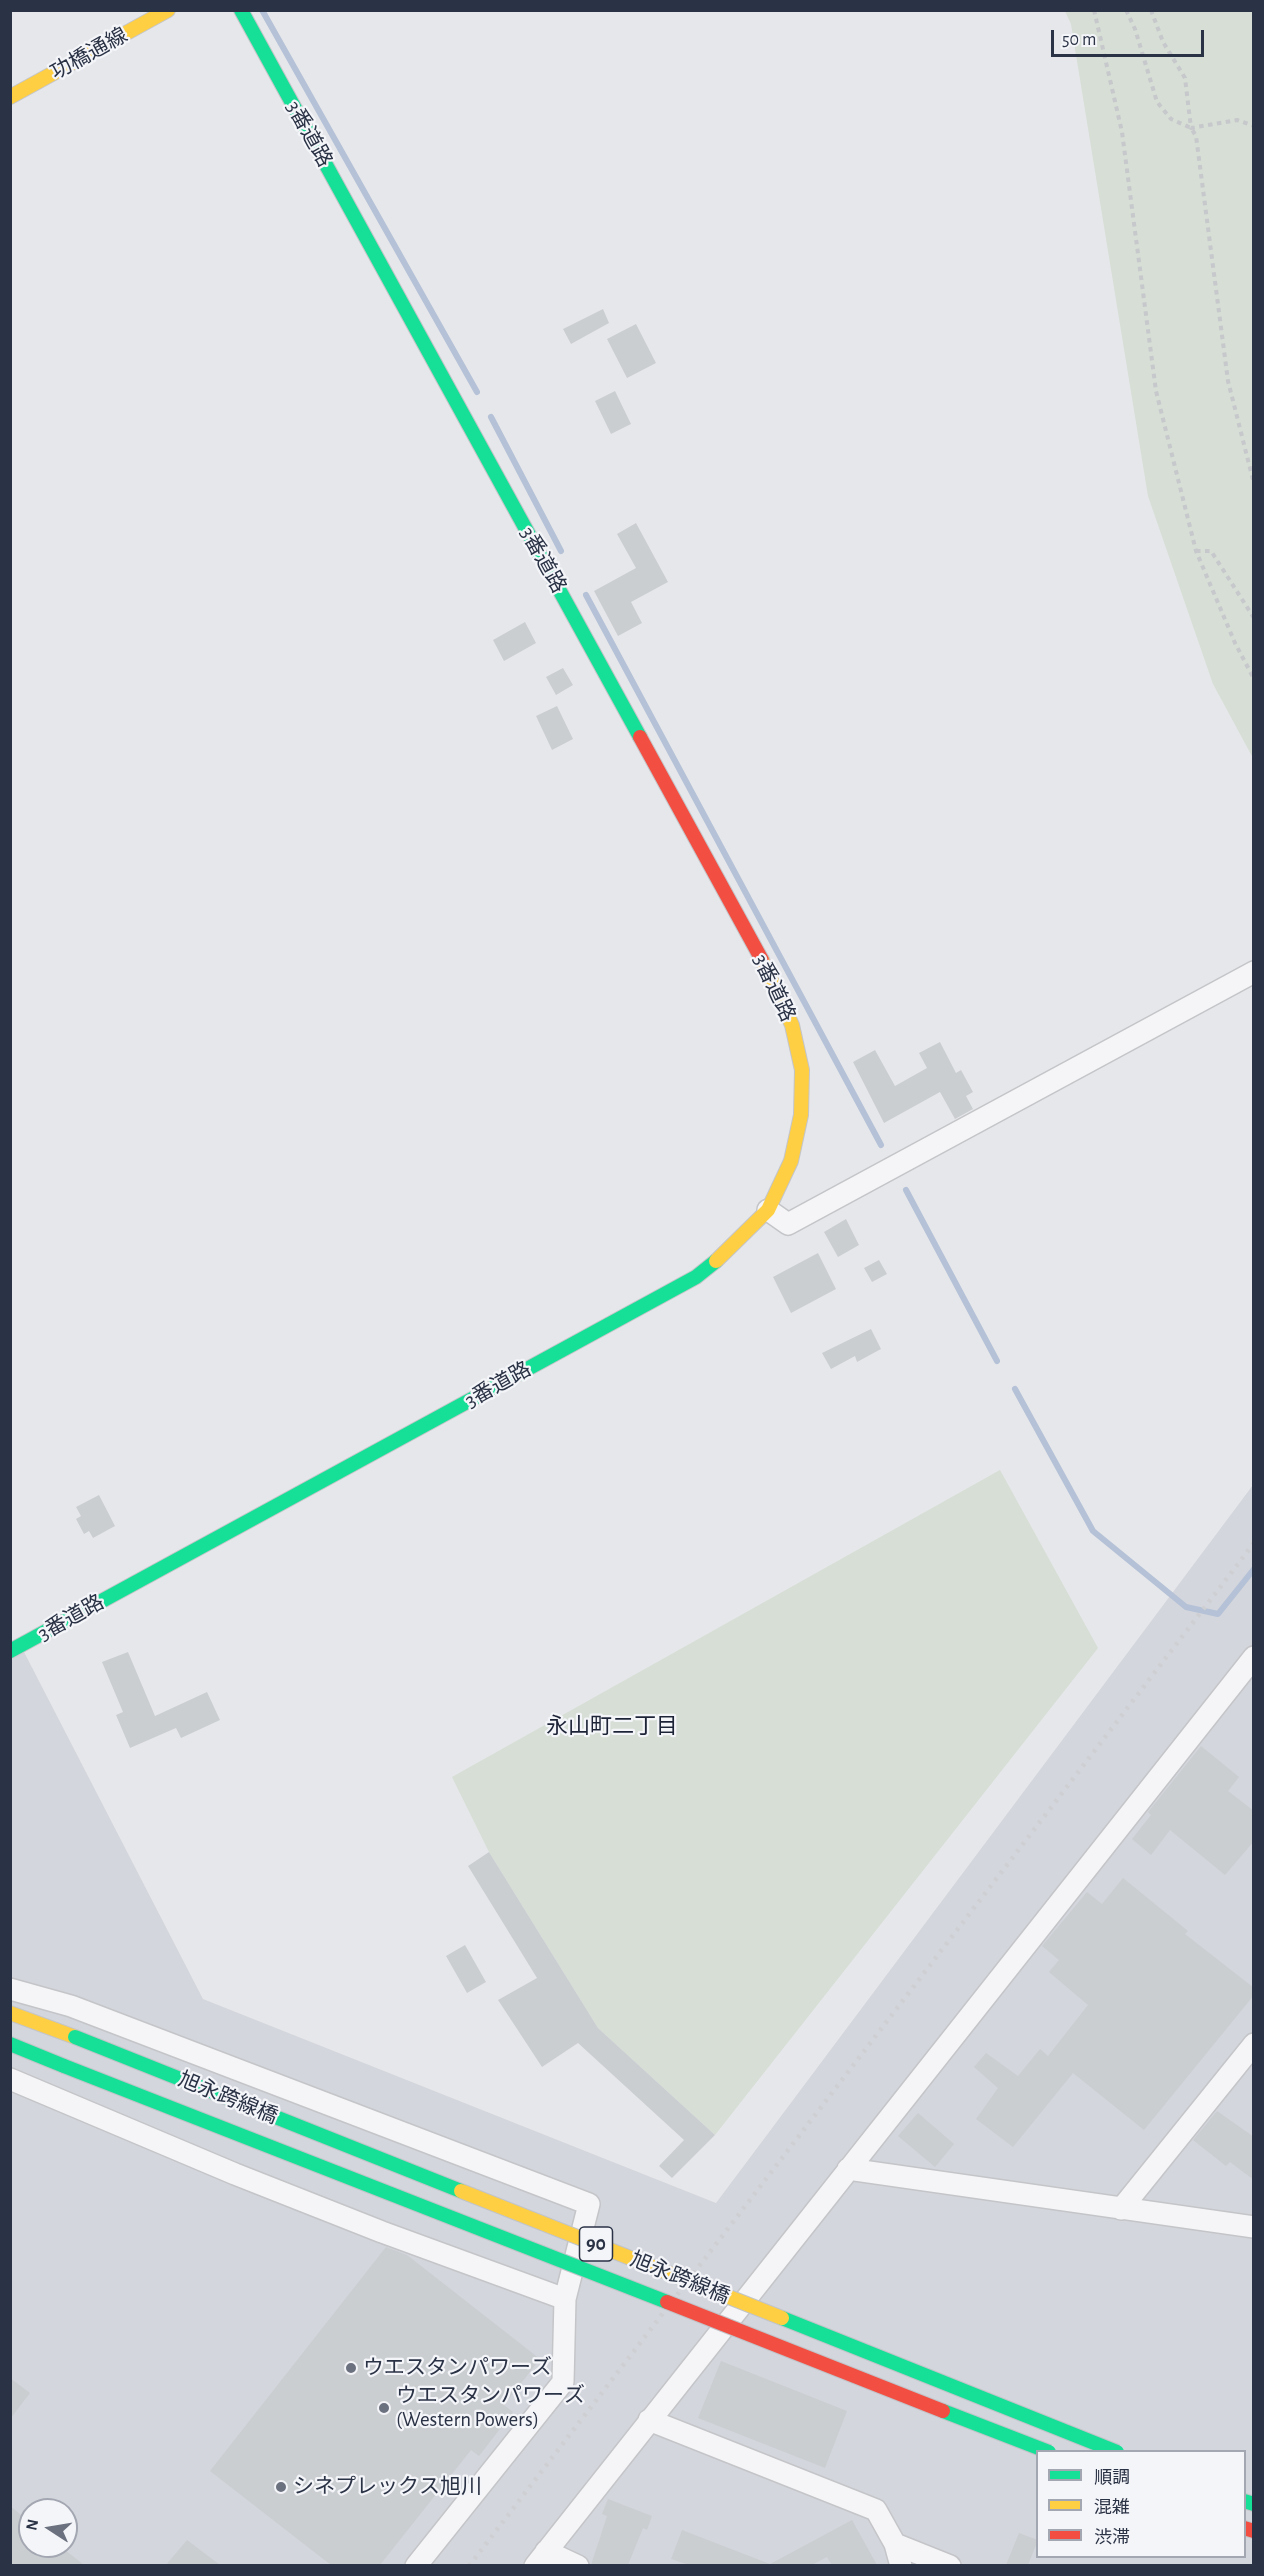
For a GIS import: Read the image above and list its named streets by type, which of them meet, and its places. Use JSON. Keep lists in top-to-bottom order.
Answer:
{
  "streets": {
    "street": [
      "功橋通線",
      "3番道路",
      "旭永跨線橋",
      "90"
    ]
  },
  "districts": ["永山町二丁目"],
  "places": ["ウエスタンパワーズ", "ウエスタンパワーズ (Western Powers)", "シネプレックス旭川"],
  "legend": ["順調", "混雑", "渋滞"],
  "scale_bar": "50 m",
  "north": "left"
}
